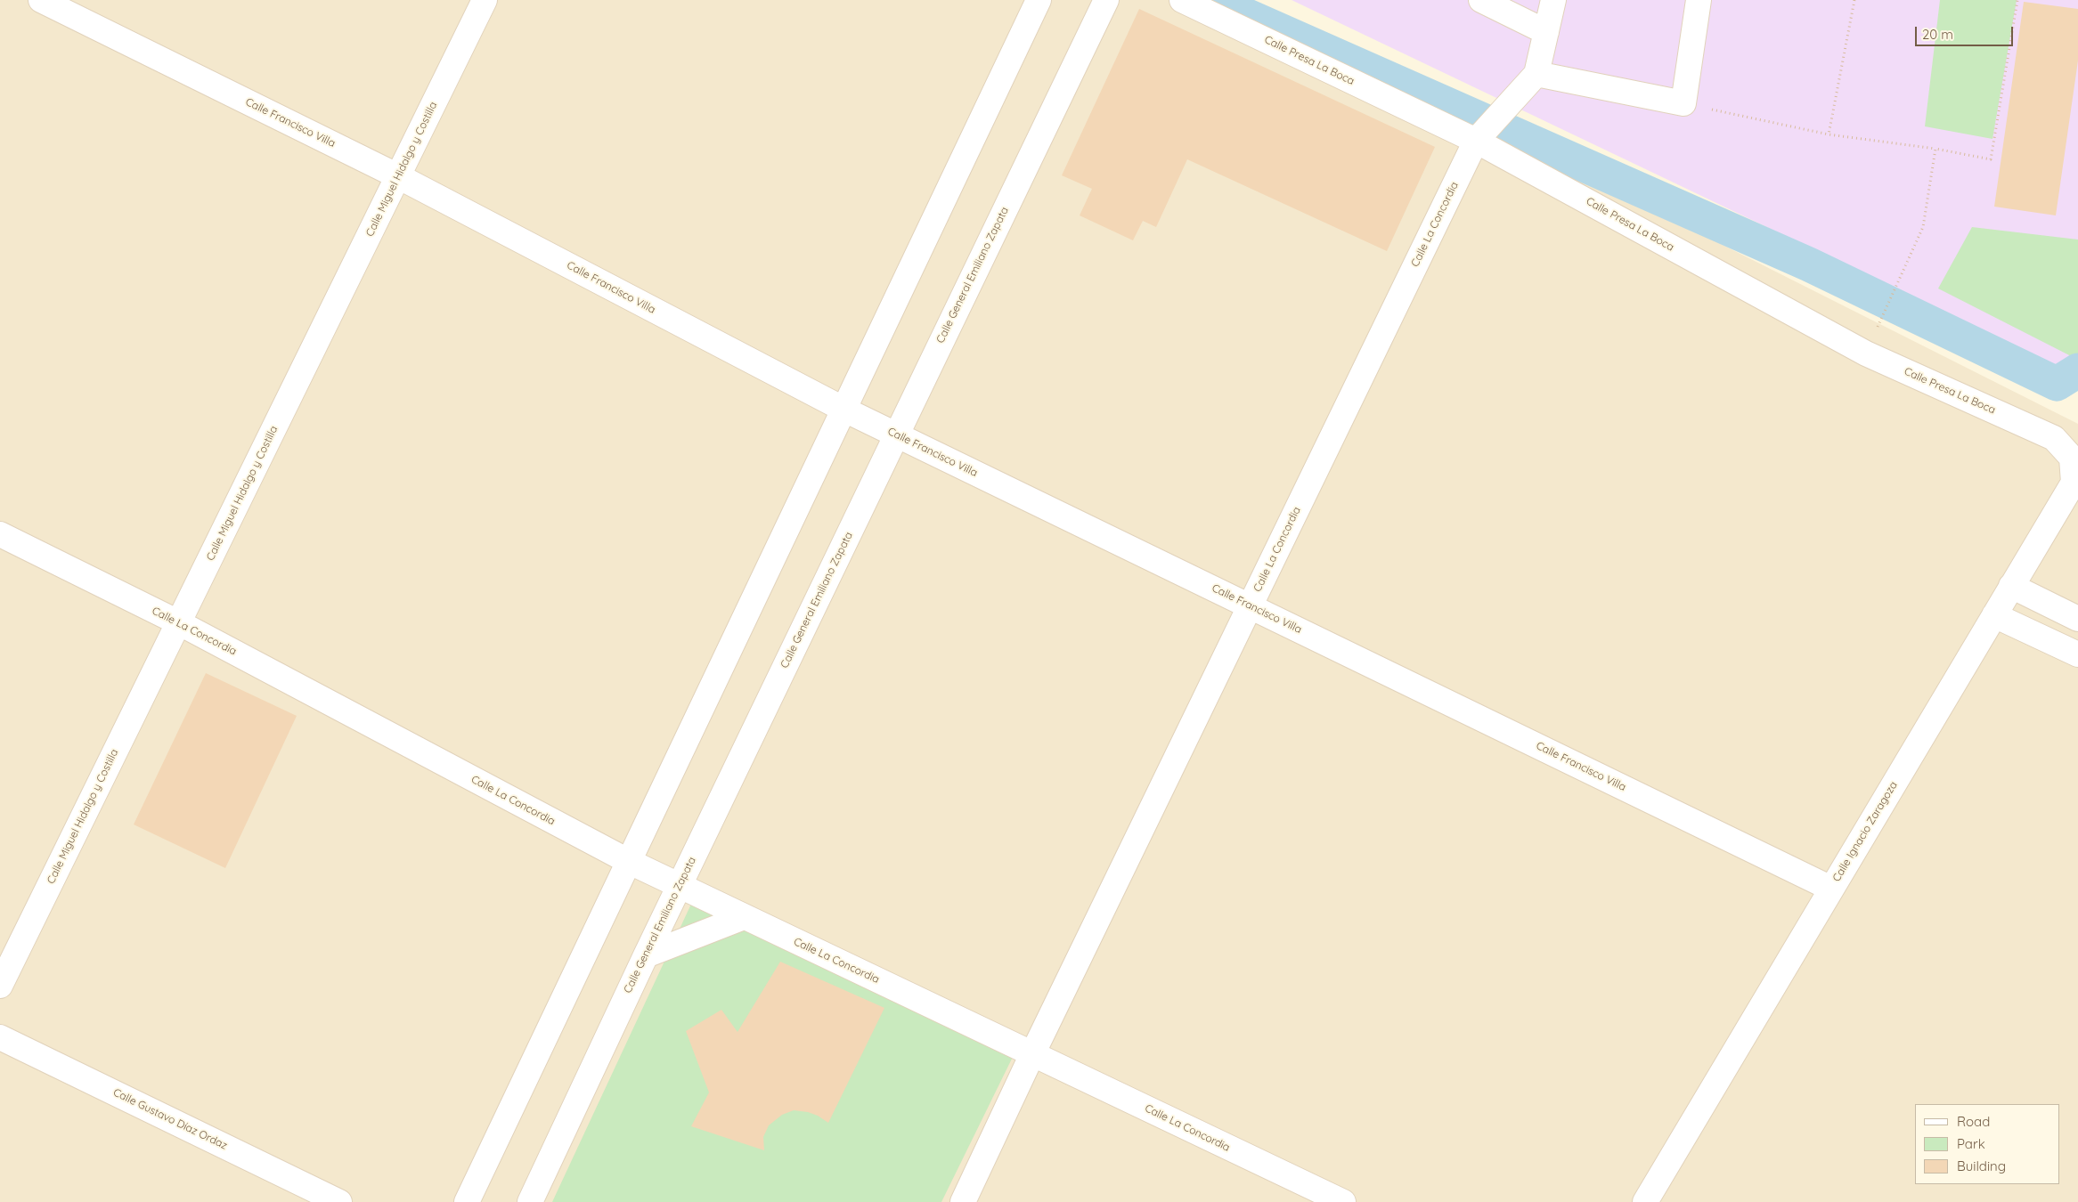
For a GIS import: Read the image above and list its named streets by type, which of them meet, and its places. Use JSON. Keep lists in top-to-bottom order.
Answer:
{
  "streets": {
    "street": [
      "Calle Presa La Boca",
      "Calle Francisco Villa",
      "Calle Miguel Hidalgo y Costilla",
      "Calle La Concordia",
      "Calle General Emiliano Zapata",
      "Calle Ignacio Zaragoza",
      "Calle Gustavo Díaz Ordaz"
    ]
  },
  "crossings": [
    ["Calle Presa La Boca", "Calle La Concordia"],
    ["Calle Presa La Boca", "Calle Ignacio Zaragoza"],
    ["Calle Francisco Villa", "Calle Miguel Hidalgo y Costilla"],
    ["Calle Francisco Villa", "Calle La Concordia"],
    ["Calle Francisco Villa", "Calle General Emiliano Zapata"],
    ["Calle Francisco Villa", "Calle Ignacio Zaragoza"],
    ["Calle Miguel Hidalgo y Costilla", "Calle La Concordia"],
    ["Calle La Concordia", "Calle General Emiliano Zapata"]
  ],
  "legend": ["Road", "Park", "Building"],
  "scale_bar": "20 m"
}
